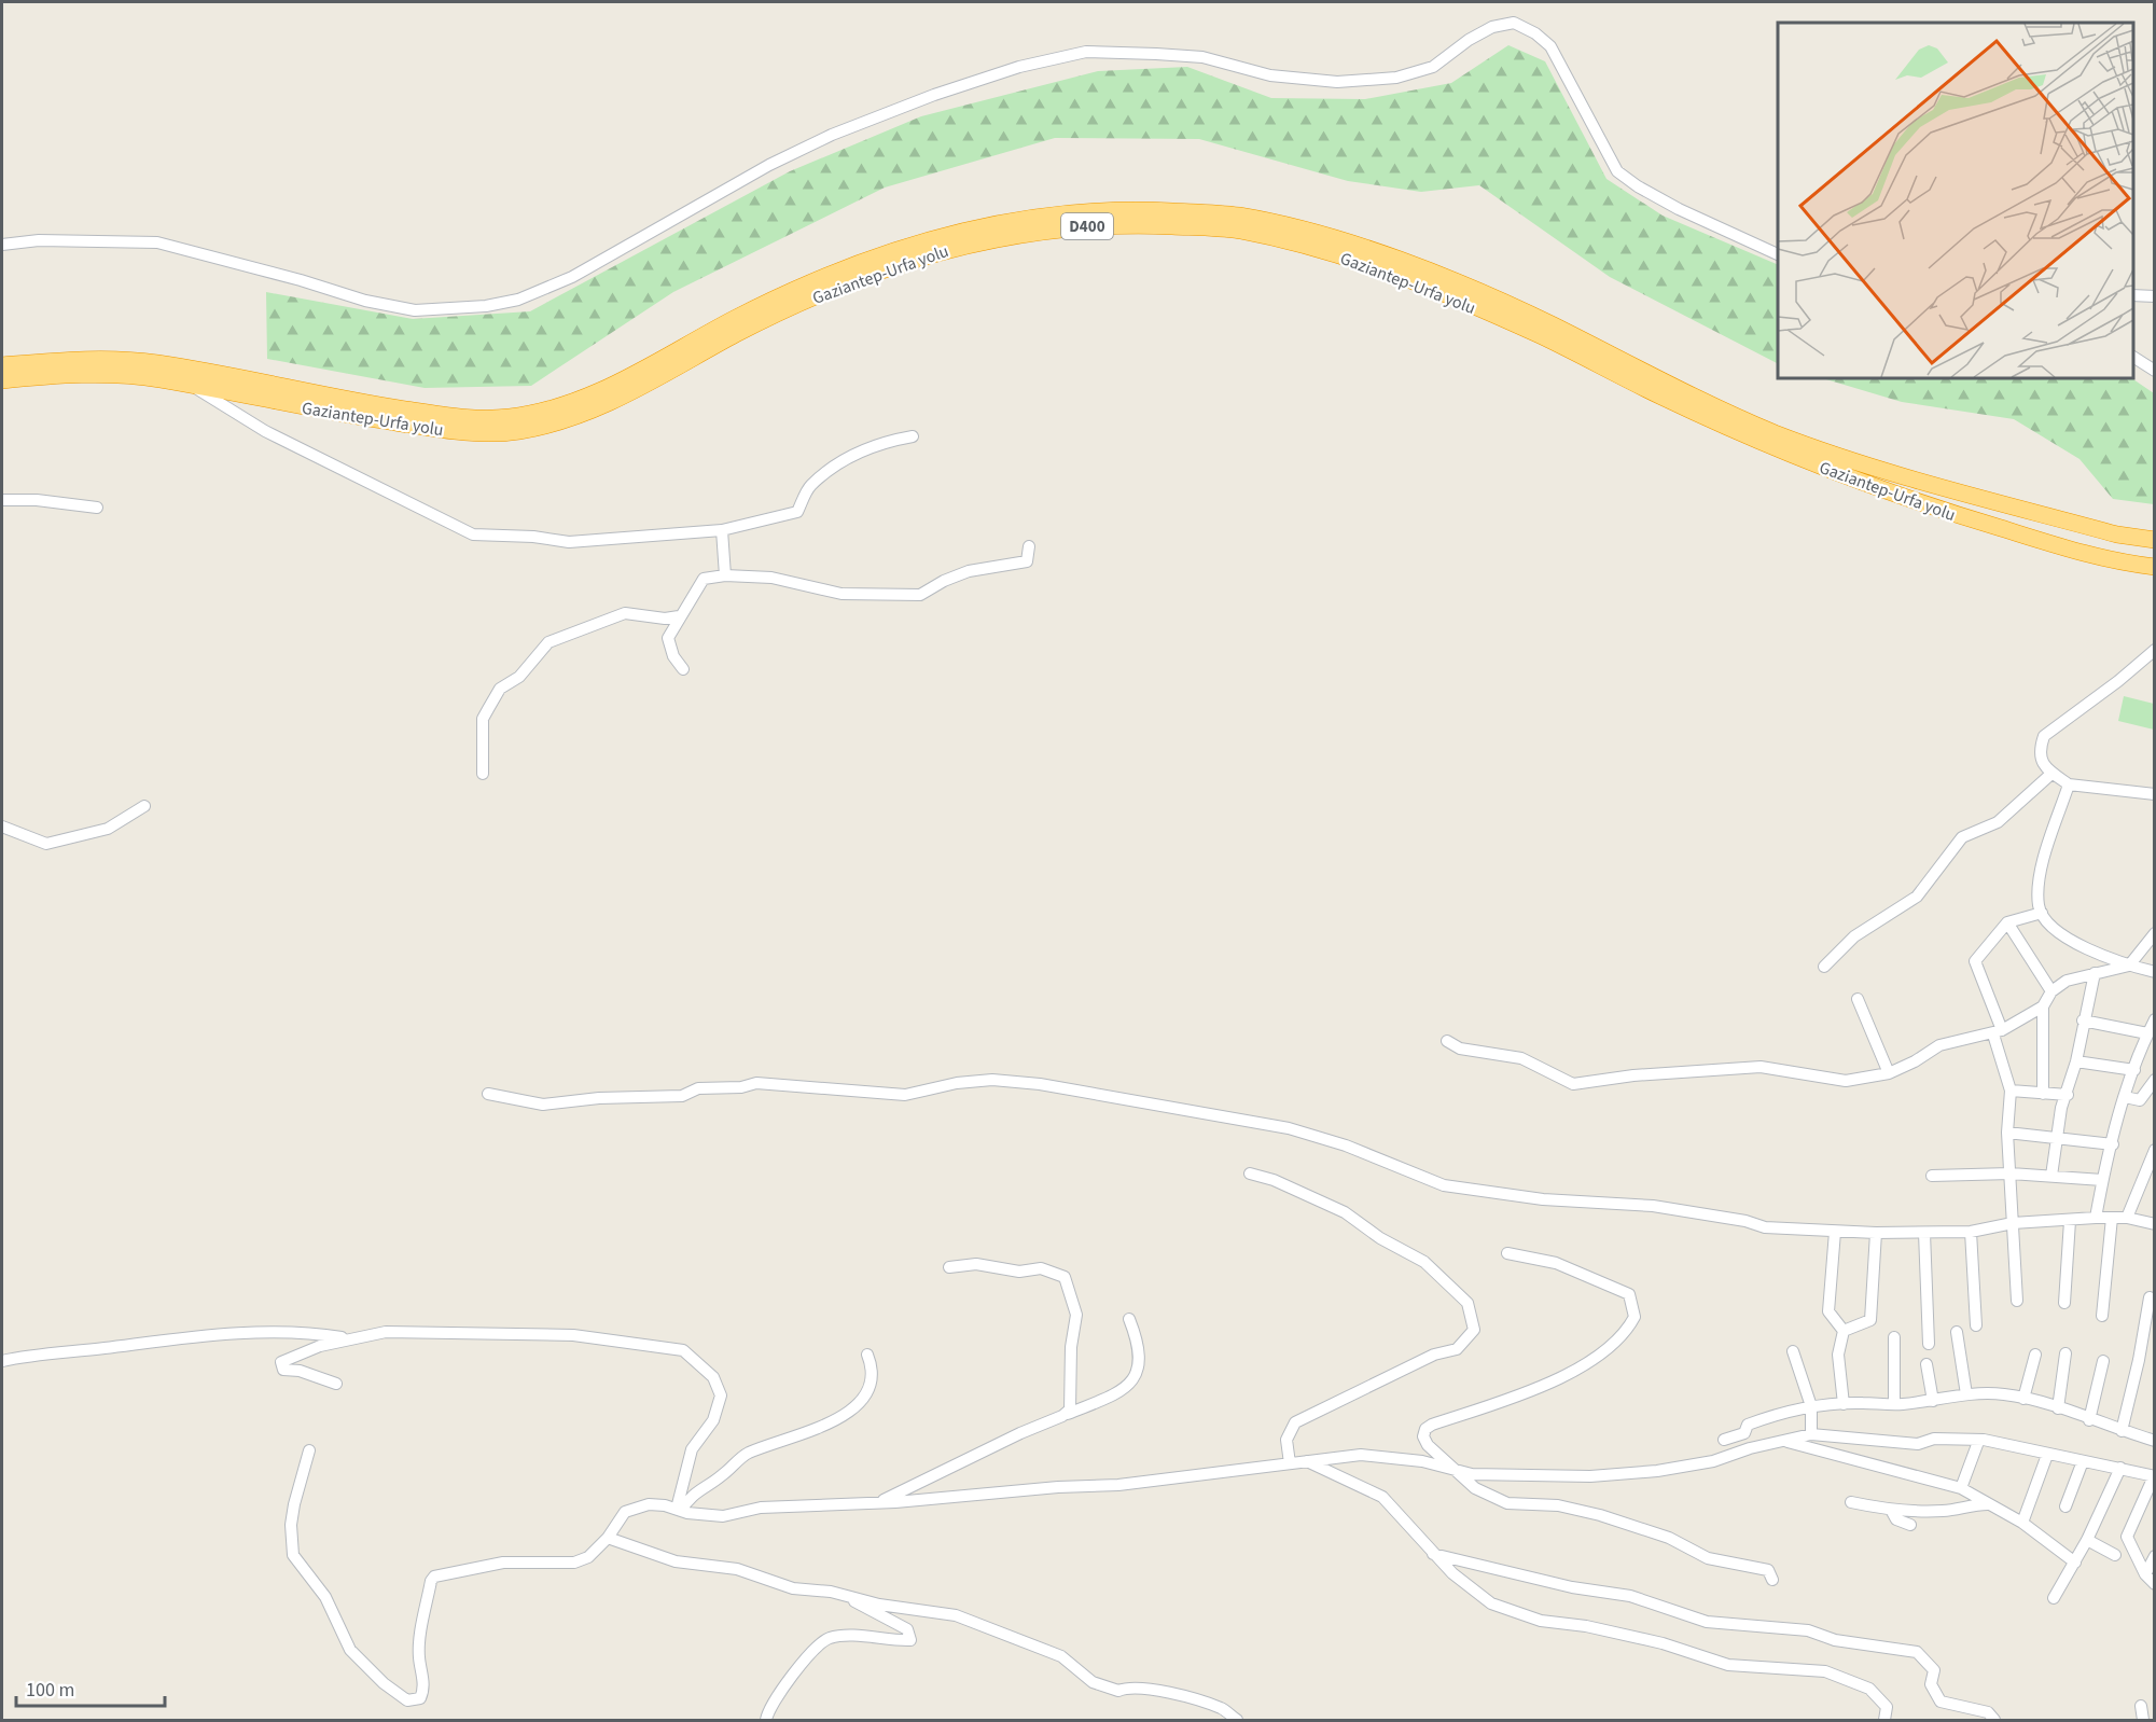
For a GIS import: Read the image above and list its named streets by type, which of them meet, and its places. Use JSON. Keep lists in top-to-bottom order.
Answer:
{
  "streets": {
    "highway": ["D400", "Gaziantep-Urfa yolu"]
  },
  "scale_bar": "100 m"
}
